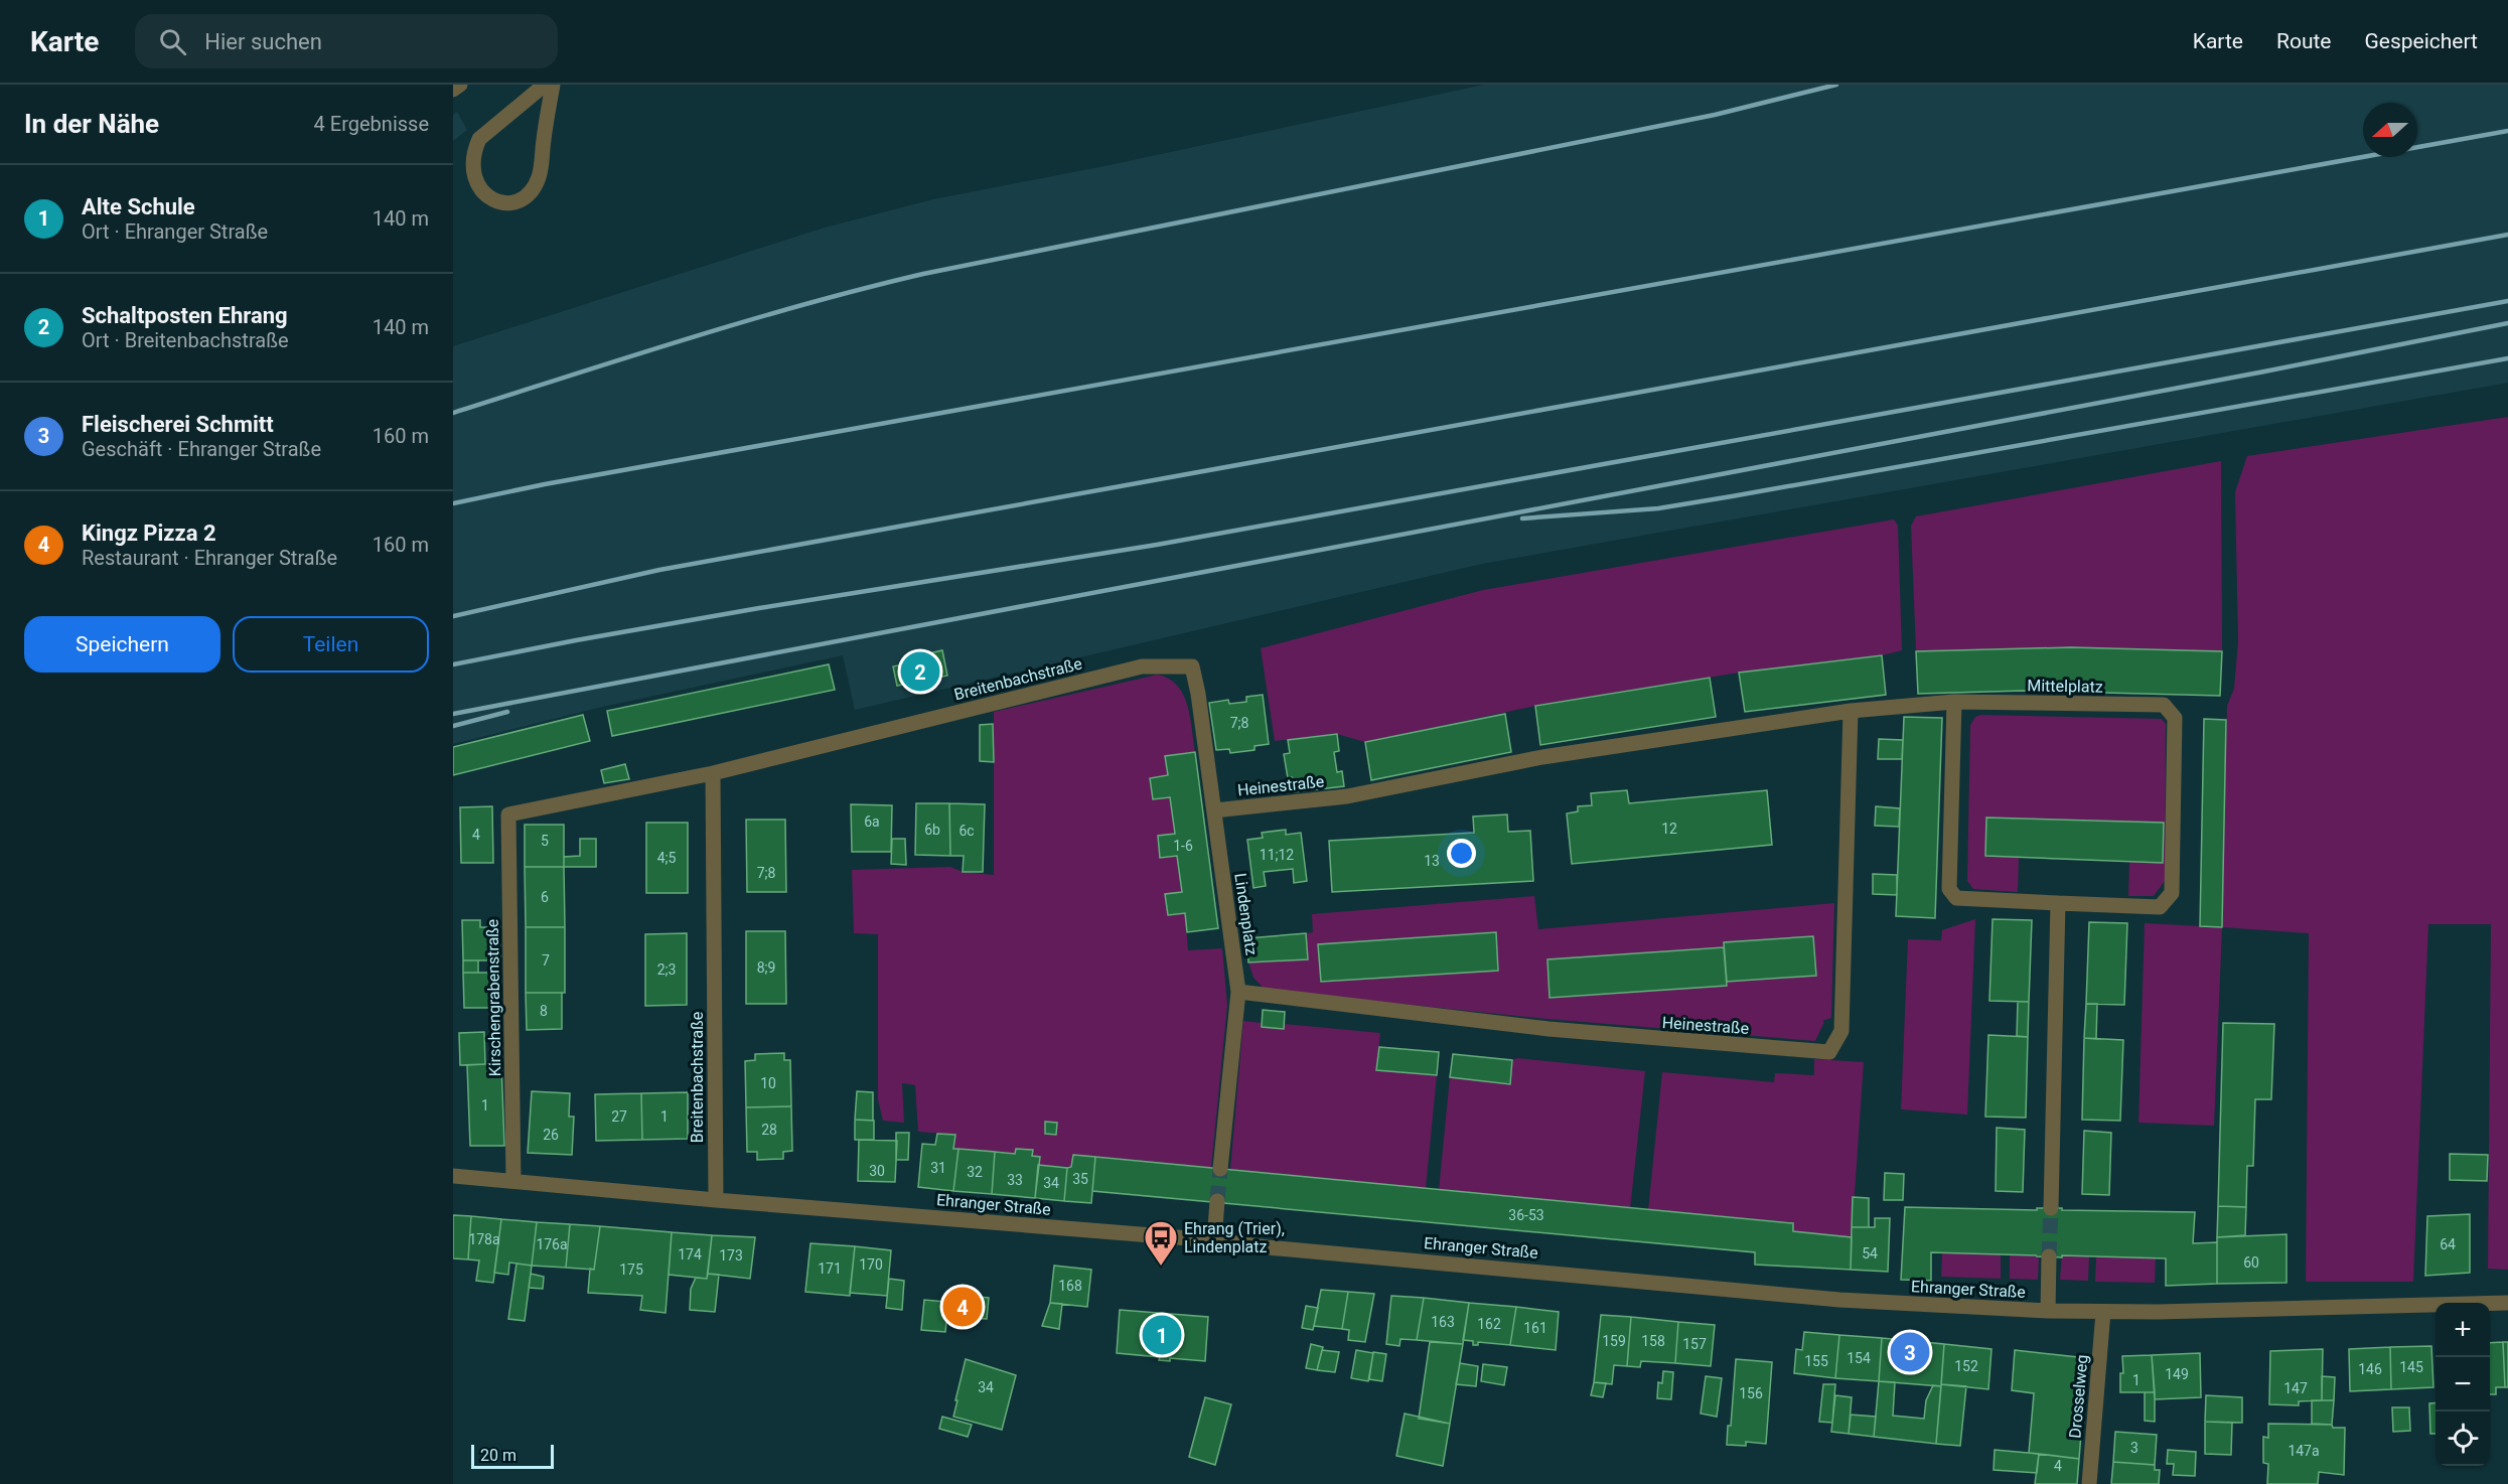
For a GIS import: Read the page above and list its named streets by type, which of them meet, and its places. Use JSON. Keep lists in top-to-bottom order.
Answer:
{
  "streets": {
    "street": [
      "Breitenbachstraße",
      "Mittelplatz",
      "Heinestraße",
      "Lindenplatz",
      "Kirschengrabenstraße",
      "Ehranger Straße",
      "Drosselweg"
    ]
  },
  "crossings": [
    ["Breitenbachstraße", "Lindenplatz"],
    ["Breitenbachstraße", "Kirschengrabenstraße"],
    ["Breitenbachstraße", "Ehranger Straße"],
    ["Mittelplatz", "Heinestraße"],
    ["Heinestraße", "Lindenplatz"],
    ["Kirschengrabenstraße", "Ehranger Straße"],
    ["Ehranger Straße", "Drosselweg"]
  ],
  "places": {
    "bus stop": ["Ehrang (Trier), Lindenplatz"]
  },
  "house_numbers": [
    "7;8",
    "6a",
    "12",
    "6b",
    "6c",
    "4",
    "5",
    "1-6",
    "11;12",
    "4;5",
    "13",
    "7;8",
    "6",
    "7",
    "8;9",
    "2;3",
    "8",
    "10",
    "1",
    "27",
    "1",
    "28",
    "26",
    "31",
    "30",
    "32",
    "35",
    "33",
    "34",
    "36-53",
    "178a",
    "176a",
    "64",
    "54",
    "174",
    "173",
    "60",
    "170",
    "171",
    "175",
    "168",
    "163",
    "162",
    "161",
    "159",
    "158",
    "157",
    "154",
    "155",
    "152",
    "145",
    "146",
    "149",
    "1",
    "34",
    "147",
    "156",
    "3",
    "147a",
    "4"
  ],
  "scale_bar": "20 m",
  "north": "left",
  "page": {
    "header": "Karte",
    "search": "Hier suchen",
    "nav": ["Karte", "Route", "Gespeichert"],
    "heading": ["In der Nähe", "4 Ergebnisse"],
    "list": [
      {
        "mark": "1",
        "name": "Alte Schule",
        "note": "Ort · Ehranger Straße",
        "value": "140 m"
      },
      {
        "mark": "2",
        "name": "Schaltposten Ehrang",
        "note": "Ort · Breitenbachstraße",
        "value": "140 m"
      },
      {
        "mark": "3",
        "name": "Fleischerei Schmitt",
        "note": "Geschäft · Ehranger Straße",
        "value": "160 m"
      },
      {
        "mark": "4",
        "name": "Kingz Pizza 2",
        "note": "Restaurant · Ehranger Straße",
        "value": "160 m"
      }
    ],
    "buttons": ["Speichern", "Teilen"],
    "pins": [
      "2",
      "4",
      "1",
      "3"
    ],
    "map_buttons": ["+", "−"],
    "scale": "20 m"
  }
}
